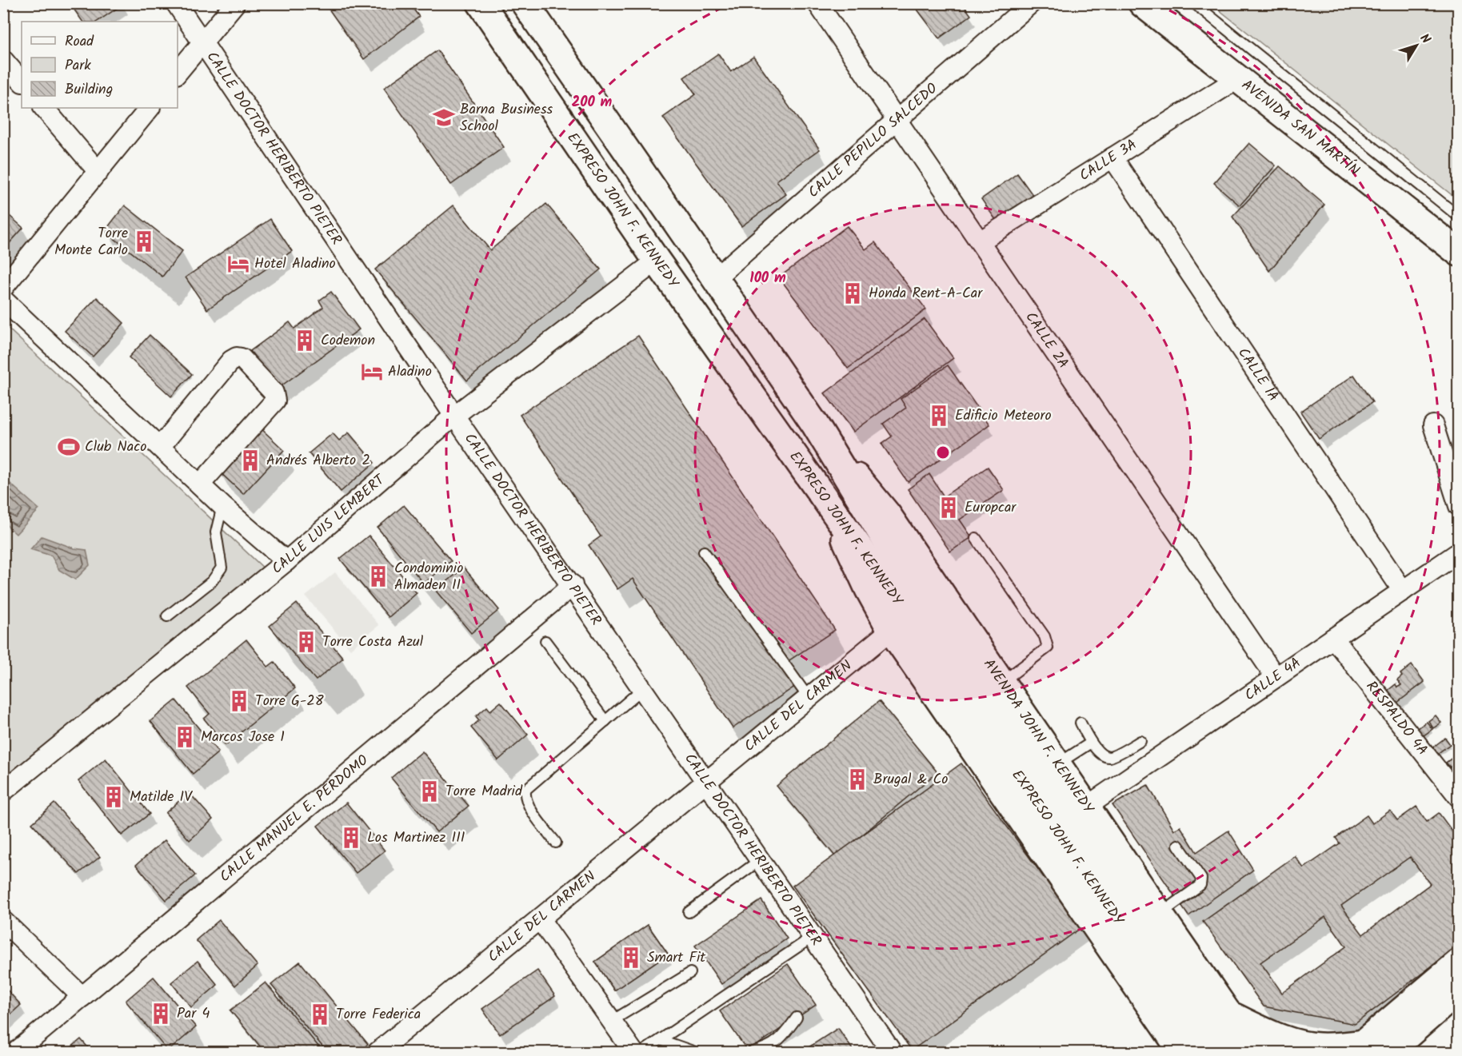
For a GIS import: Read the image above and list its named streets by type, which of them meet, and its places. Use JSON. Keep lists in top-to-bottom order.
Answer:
{
  "streets": {
    "main road": ["AVENIDA SAN MARTÍN", "EXPRESO JOHN F. KENNEDY", "AVENIDA JOHN F. KENNEDY"],
    "street": [
      "CALLE PEPILLO SALCEDO",
      "CALLE DOCTOR HERIBERTO PIETER",
      "CALLE 3A",
      "CALLE 2A",
      "CALLE 1A",
      "CALLE LUIS LEMBERT",
      "CALLE 4A",
      "CALLE DEL CARMEN",
      "RESPALDO 4A",
      "CALLE MANUEL E. PERDOMO"
    ]
  },
  "crossings": [
    ["AVENIDA SAN MARTÍN", "CALLE 3A"],
    ["CALLE PEPILLO SALCEDO", "EXPRESO JOHN F. KENNEDY"],
    ["CALLE PEPILLO SALCEDO", "CALLE 2A"],
    ["CALLE DOCTOR HERIBERTO PIETER", "CALLE LUIS LEMBERT"],
    ["CALLE DOCTOR HERIBERTO PIETER", "CALLE DEL CARMEN"],
    ["CALLE DOCTOR HERIBERTO PIETER", "CALLE MANUEL E. PERDOMO"],
    ["CALLE 3A", "CALLE 2A"],
    ["CALLE 3A", "CALLE 1A"],
    ["EXPRESO JOHN F. KENNEDY", "CALLE LUIS LEMBERT"],
    ["EXPRESO JOHN F. KENNEDY", "CALLE DEL CARMEN"],
    ["EXPRESO JOHN F. KENNEDY", "AVENIDA JOHN F. KENNEDY"],
    ["CALLE 2A", "CALLE 4A"],
    ["CALLE 1A", "CALLE 4A"],
    ["CALLE 4A", "RESPALDO 4A"],
    ["CALLE 4A", "AVENIDA JOHN F. KENNEDY"]
  ],
  "places": {
    "school or university": ["Barna Business School"],
    "building": [
      "Torre Monte Carlo",
      "Honda Rent-A-Car",
      "Codemon",
      "Edificio Meteoro",
      "Andrés Alberto 2",
      "Europcar",
      "Condominio Almaden II",
      "Torre Costa Azul",
      "Torre G-28",
      "Marcos Jose 1",
      "Brugal & Co",
      "Torre Madrid",
      "Matilde IV",
      "Los Martinez III",
      "Smart Fit",
      "Par 4",
      "Torre Federica"
    ],
    "hotel": ["Hotel Aladino", "Aladino"],
    "sports": ["Club Naco"]
  },
  "legend": ["Road", "Park", "Building"],
  "north": "top right",
  "rings": ["200 m", "100 m"]
}
